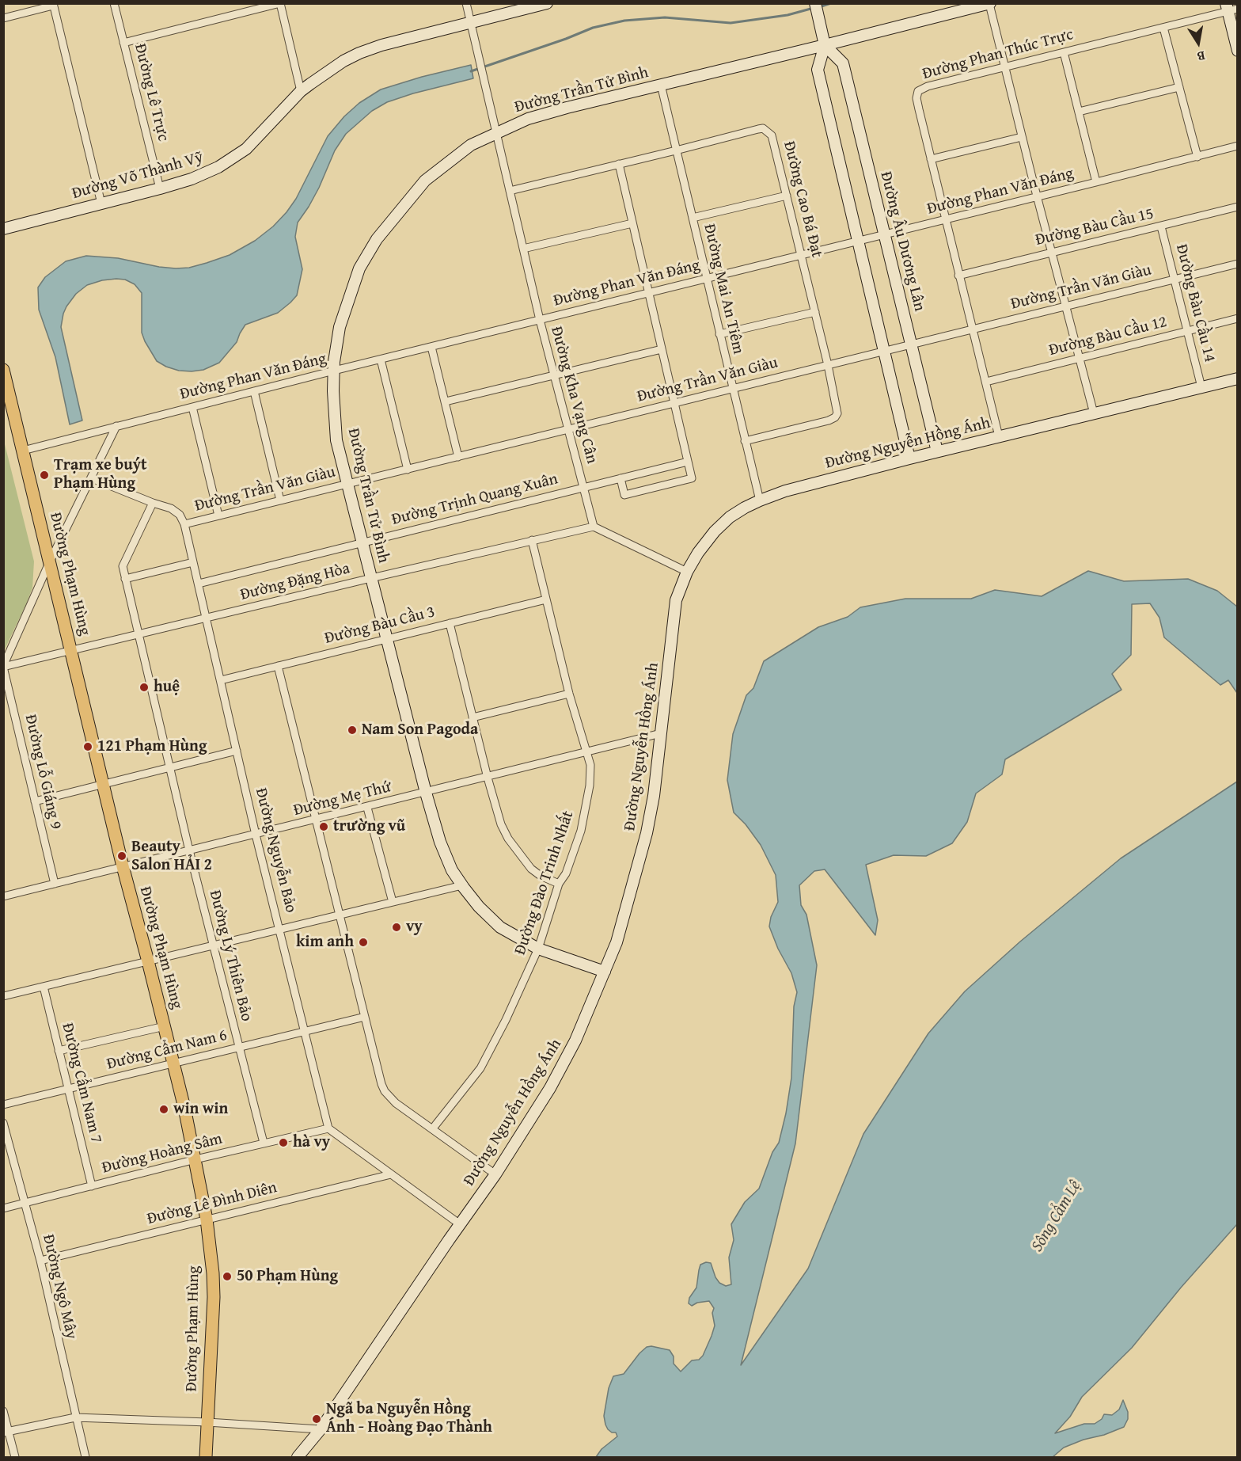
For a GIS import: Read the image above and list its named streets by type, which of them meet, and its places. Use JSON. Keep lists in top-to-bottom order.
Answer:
{
  "streets": {
    "main road": ["Đường Phạm Hùng"],
    "street": [
      "Đường Phan Thúc Trực",
      "Đường Trần Tử Bình",
      "Đường Lê Trực",
      "Đường Võ Thành Vỹ",
      "Đường Phan Văn Đáng",
      "Đường Cao Bá Đạt",
      "Đường Bàu Cầu 15",
      "Đường Âu Dương Lân",
      "Đường Trần Văn Giàu",
      "Đường Mai An Tiêm",
      "Đường Bàu Cầu 14",
      "Đường Bàu Cầu 12",
      "Đường Kha Vạng Cân",
      "Đường Nguyễn Hồng Ánh",
      "Đường Trịnh Quang Xuân",
      "Đường Đặng Hòa",
      "Đường Bàu Cầu 3",
      "Đường Lỗ Giáng 9",
      "Đường Mẹ Thứ",
      "Đường Nguyễn Bảo",
      "Đường Đào Trinh Nhất",
      "Đường Lý Thiên Bảo",
      "Đường Cẩm Nam 6",
      "Đường Cẩm Nam 7",
      "Đường Hoàng Sâm",
      "Đường Lê Đình Diên",
      "Đường Ngô Mây"
    ]
  },
  "crossings": [
    ["Đường Phan Thúc Trực", "Đường Phan Văn Đáng"],
    ["Đường Phan Thúc Trực", "Đường Bàu Cầu 15"],
    ["Đường Phan Thúc Trực", "Đường Trần Văn Giàu"],
    ["Đường Phan Thúc Trực", "Đường Bàu Cầu 12"],
    ["Đường Phan Thúc Trực", "Đường Nguyễn Hồng Ánh"],
    ["Đường Trần Tử Bình", "Đường Phan Văn Đáng"],
    ["Đường Trần Tử Bình", "Đường Âu Dương Lân"],
    ["Đường Trần Tử Bình", "Đường Trần Văn Giàu"],
    ["Đường Trần Tử Bình", "Đường Mai An Tiêm"],
    ["Đường Trần Tử Bình", "Đường Kha Vạng Cân"],
    ["Đường Trần Tử Bình", "Đường Nguyễn Hồng Ánh"],
    ["Đường Trần Tử Bình", "Đường Trịnh Quang Xuân"],
    ["Đường Trần Tử Bình", "Đường Đặng Hòa"],
    ["Đường Trần Tử Bình", "Đường Bàu Cầu 3"],
    ["Đường Trần Tử Bình", "Đường Mẹ Thứ"],
    ["Đường Trần Tử Bình", "Đường Đào Trinh Nhất"],
    ["Đường Lê Trực", "Đường Võ Thành Vỹ"],
    ["Đường Võ Thành Vỹ", "Đường Kha Vạng Cân"],
    ["Đường Phan Văn Đáng", "Đường Cao Bá Đạt"],
    ["Đường Phan Văn Đáng", "Đường Âu Dương Lân"],
    ["Đường Phan Văn Đáng", "Đường Mai An Tiêm"],
    ["Đường Phan Văn Đáng", "Đường Kha Vạng Cân"],
    ["Đường Phan Văn Đáng", "Đường Phạm Hùng"],
    ["Đường Cao Bá Đạt", "Đường Trần Văn Giàu"],
    ["Đường Cao Bá Đạt", "Đường Mai An Tiêm"],
    ["Đường Cao Bá Đạt", "Đường Kha Vạng Cân"],
    ["Đường Bàu Cầu 15", "Đường Bàu Cầu 14"],
    ["Đường Âu Dương Lân", "Đường Trần Văn Giàu"],
    ["Đường Âu Dương Lân", "Đường Nguyễn Hồng Ánh"],
    ["Đường Trần Văn Giàu", "Đường Mai An Tiêm"],
    ["Đường Trần Văn Giàu", "Đường Bàu Cầu 14"],
    ["Đường Trần Văn Giàu", "Đường Kha Vạng Cân"],
    ["Đường Trần Văn Giàu", "Đường Nguyễn Bảo"],
    ["Đường Mai An Tiêm", "Đường Nguyễn Hồng Ánh"],
    ["Đường Bàu Cầu 14", "Đường Bàu Cầu 12"],
    ["Đường Bàu Cầu 14", "Đường Nguyễn Hồng Ánh"],
    ["Đường Kha Vạng Cân", "Đường Trịnh Quang Xuân"],
    ["Đường Kha Vạng Cân", "Đường Đặng Hòa"],
    ["Đường Nguyễn Hồng Ánh", "Đường Mẹ Thứ"],
    ["Đường Trịnh Quang Xuân", "Đường Nguyễn Bảo"],
    ["Đường Phạm Hùng", "Đường Đặng Hòa"],
    ["Đường Phạm Hùng", "Đường Mẹ Thứ"],
    ["Đường Phạm Hùng", "Đường Cẩm Nam 6"],
    ["Đường Phạm Hùng", "Đường Hoàng Sâm"],
    ["Đường Phạm Hùng", "Đường Lê Đình Diên"],
    ["Đường Đặng Hòa", "Đường Lỗ Giáng 9"],
    ["Đường Đặng Hòa", "Đường Nguyễn Bảo"],
    ["Đường Đặng Hòa", "Đường Đào Trinh Nhất"],
    ["Đường Đặng Hòa", "Đường Lý Thiên Bảo"],
    ["Đường Bàu Cầu 3", "Đường Nguyễn Bảo"],
    ["Đường Bàu Cầu 3", "Đường Đào Trinh Nhất"],
    ["Đường Lỗ Giáng 9", "Đường Mẹ Thứ"],
    ["Đường Mẹ Thứ", "Đường Nguyễn Bảo"],
    ["Đường Mẹ Thứ", "Đường Đào Trinh Nhất"],
    ["Đường Mẹ Thứ", "Đường Lý Thiên Bảo"],
    ["Đường Nguyễn Bảo", "Đường Cẩm Nam 6"],
    ["Đường Nguyễn Bảo", "Đường Hoàng Sâm"],
    ["Đường Lý Thiên Bảo", "Đường Cẩm Nam 6"],
    ["Đường Lý Thiên Bảo", "Đường Hoàng Sâm"],
    ["Đường Cẩm Nam 6", "Đường Cẩm Nam 7"],
    ["Đường Cẩm Nam 7", "Đường Hoàng Sâm"],
    ["Đường Hoàng Sâm", "Đường Ngô Mây"],
    ["Đường Lê Đình Diên", "Đường Ngô Mây"]
  ],
  "water": ["Sông Cẩm Lệ"],
  "places": [
    "Trạm xe buýt Phạm Hùng",
    "huệ",
    "Nam Son Pagoda",
    "121 Phạm Hùng",
    "trường vũ",
    "Beauty Salon HẢI 2",
    "vy",
    "kim anh",
    "win win",
    "hà vy",
    "50 Phạm Hùng",
    "Ngã ba Nguyễn Hồng Ánh - Hoàng Đạo Thành"
  ],
  "north": "bottom"
}
